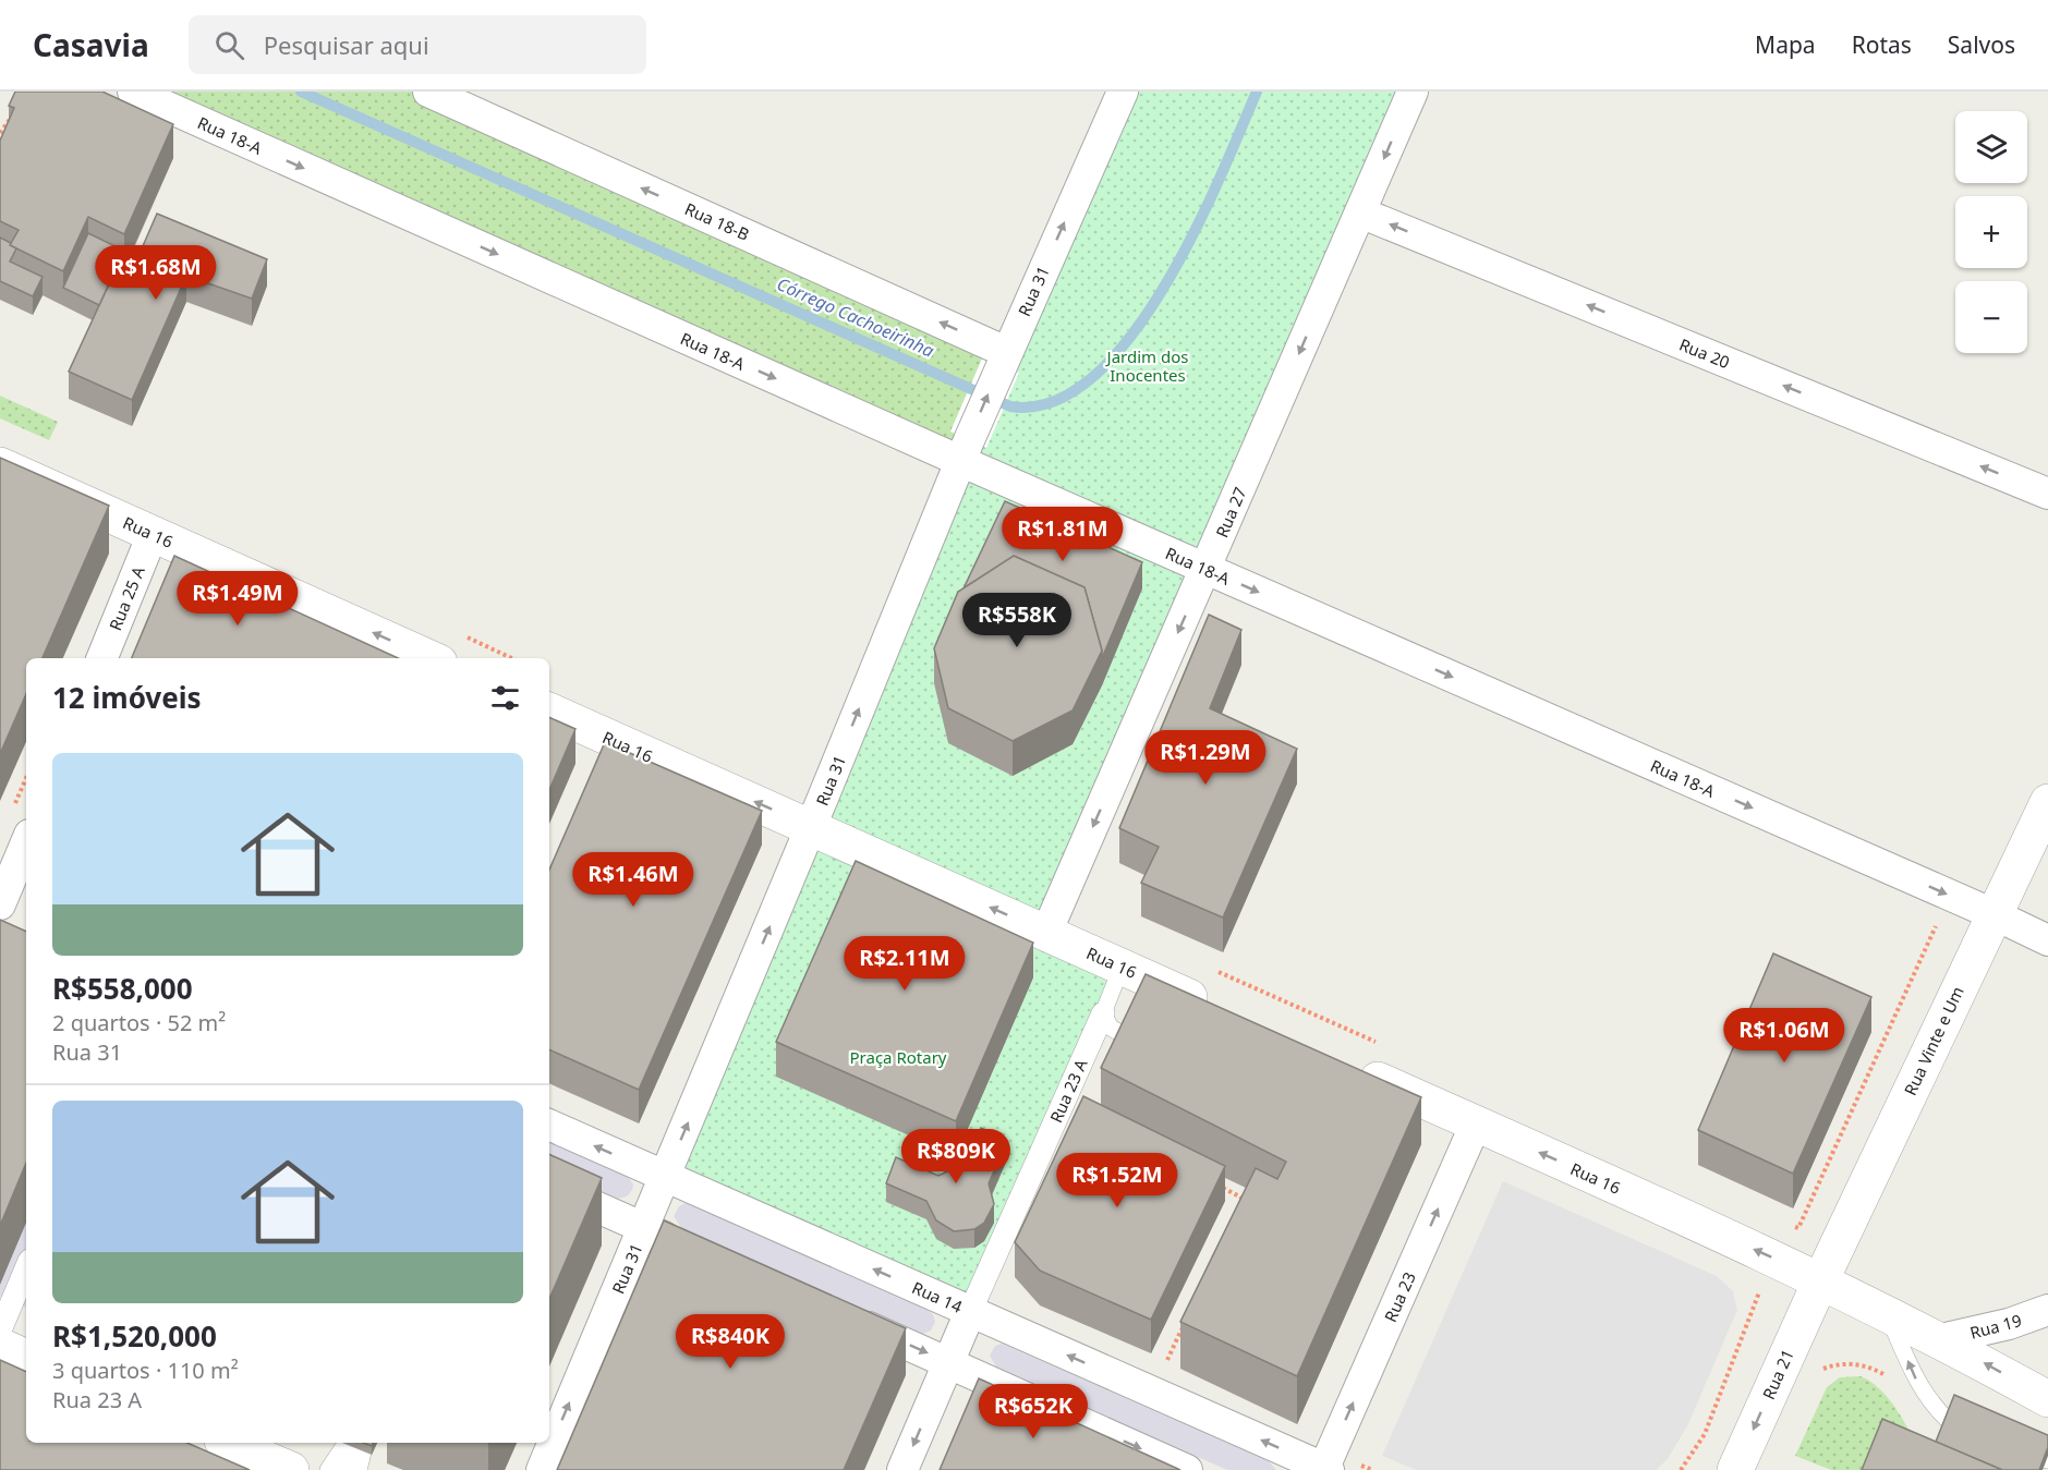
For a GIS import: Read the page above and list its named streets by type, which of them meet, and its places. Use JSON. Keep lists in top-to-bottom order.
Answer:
{
  "streets": {
    "street": [
      "Rua 18-A",
      "Rua 18-B",
      "Rua 31",
      "Rua 20",
      "Rua 27",
      "Rua 16",
      "Rua 25 A",
      "Rua Vinte e Um",
      "Rua 23 A",
      "Rua 14",
      "Rua 23",
      "Rua 19",
      "Rua 21"
    ]
  },
  "crossings": [
    ["Rua 18-A", "Rua 31"],
    ["Rua 18-A", "Rua 27"],
    ["Rua 18-A", "Rua Vinte e Um"],
    ["Rua 18-B", "Rua 31"],
    ["Rua 31", "Rua 16"],
    ["Rua 31", "Rua 14"],
    ["Rua 20", "Rua 27"],
    ["Rua 27", "Rua 16"],
    ["Rua 16", "Rua 25 A"],
    ["Rua 16", "Rua Vinte e Um"],
    ["Rua 16", "Rua 23"],
    ["Rua 16", "Rua 19"],
    ["Rua 16", "Rua 21"],
    ["Rua Vinte e Um", "Rua 21"],
    ["Rua 23 A", "Rua 14"],
    ["Rua 14", "Rua 23"]
  ],
  "one_way": [
    "Rua 18-A",
    "Rua 18-B",
    "Rua 31",
    "Rua 20",
    "Rua 27",
    "Rua 16",
    "Rua 23",
    "Rua 21"
  ],
  "water": ["Córrego Cachoeirinha"],
  "parks": ["Jardim dos Inocentes", "Praça Rotary"],
  "page": {
    "header": "Casavia",
    "search": "Pesquisar aqui",
    "nav": ["Mapa", "Rotas", "Salvos"],
    "map_buttons": ["+", "−"],
    "price": [
      "R$1.68M",
      "R$1.81M",
      "R$1.49M",
      "R$558K",
      "R$1.29M",
      "R$1.46M",
      "R$2.11M",
      "R$1.06M",
      "R$809K",
      "R$1.52M",
      "R$840K",
      "R$652K"
    ],
    "heading": "12 imóveis",
    "list": [
      {
        "name": "R$558,000",
        "note": "2 quartos · 52 m² · Rua 31"
      },
      {
        "name": "R$1,520,000",
        "note": "3 quartos · 110 m² · Rua 23 A"
      }
    ]
  }
}
